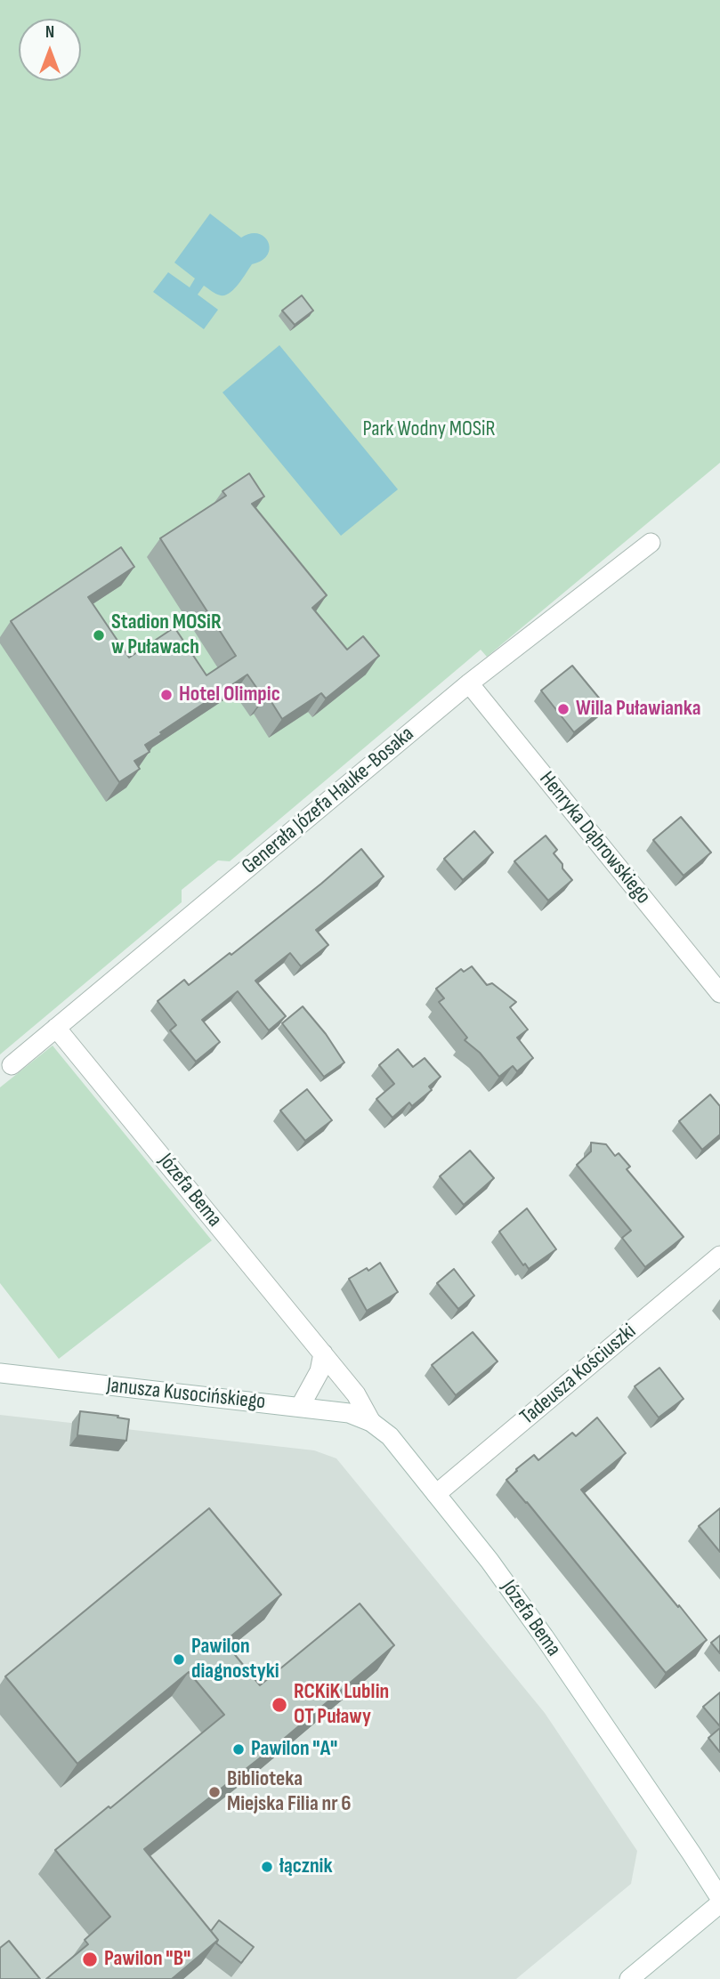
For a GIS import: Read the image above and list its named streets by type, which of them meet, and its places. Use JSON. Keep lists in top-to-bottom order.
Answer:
{
  "streets": {
    "street": [
      "Generała Józefa Hauke-Bosaka",
      "Henryka Dąbrowskiego",
      "Józefa Bema",
      "Tadeusza Kościuszki",
      "Janusza Kusocińskiego"
    ]
  },
  "crossings": [
    ["Generała Józefa Hauke-Bosaka", "Henryka Dąbrowskiego"],
    ["Generała Józefa Hauke-Bosaka", "Józefa Bema"],
    ["Józefa Bema", "Tadeusza Kościuszki"],
    ["Józefa Bema", "Janusza Kusocińskiego"]
  ],
  "parks": ["Park Wodny MOSiR"],
  "places": [
    "Stadion MOSiR w Puławach",
    "Hotel Olimpic",
    "Willa Puławianka",
    "Pawilon diagnostyki",
    "RCKiK Lublin OT Puławy",
    "Pawilon \"A\"",
    "Biblioteka Miejska Filia nr 6",
    "łącznik",
    "Pawilon \"B\""
  ],
  "north": "top"
}
